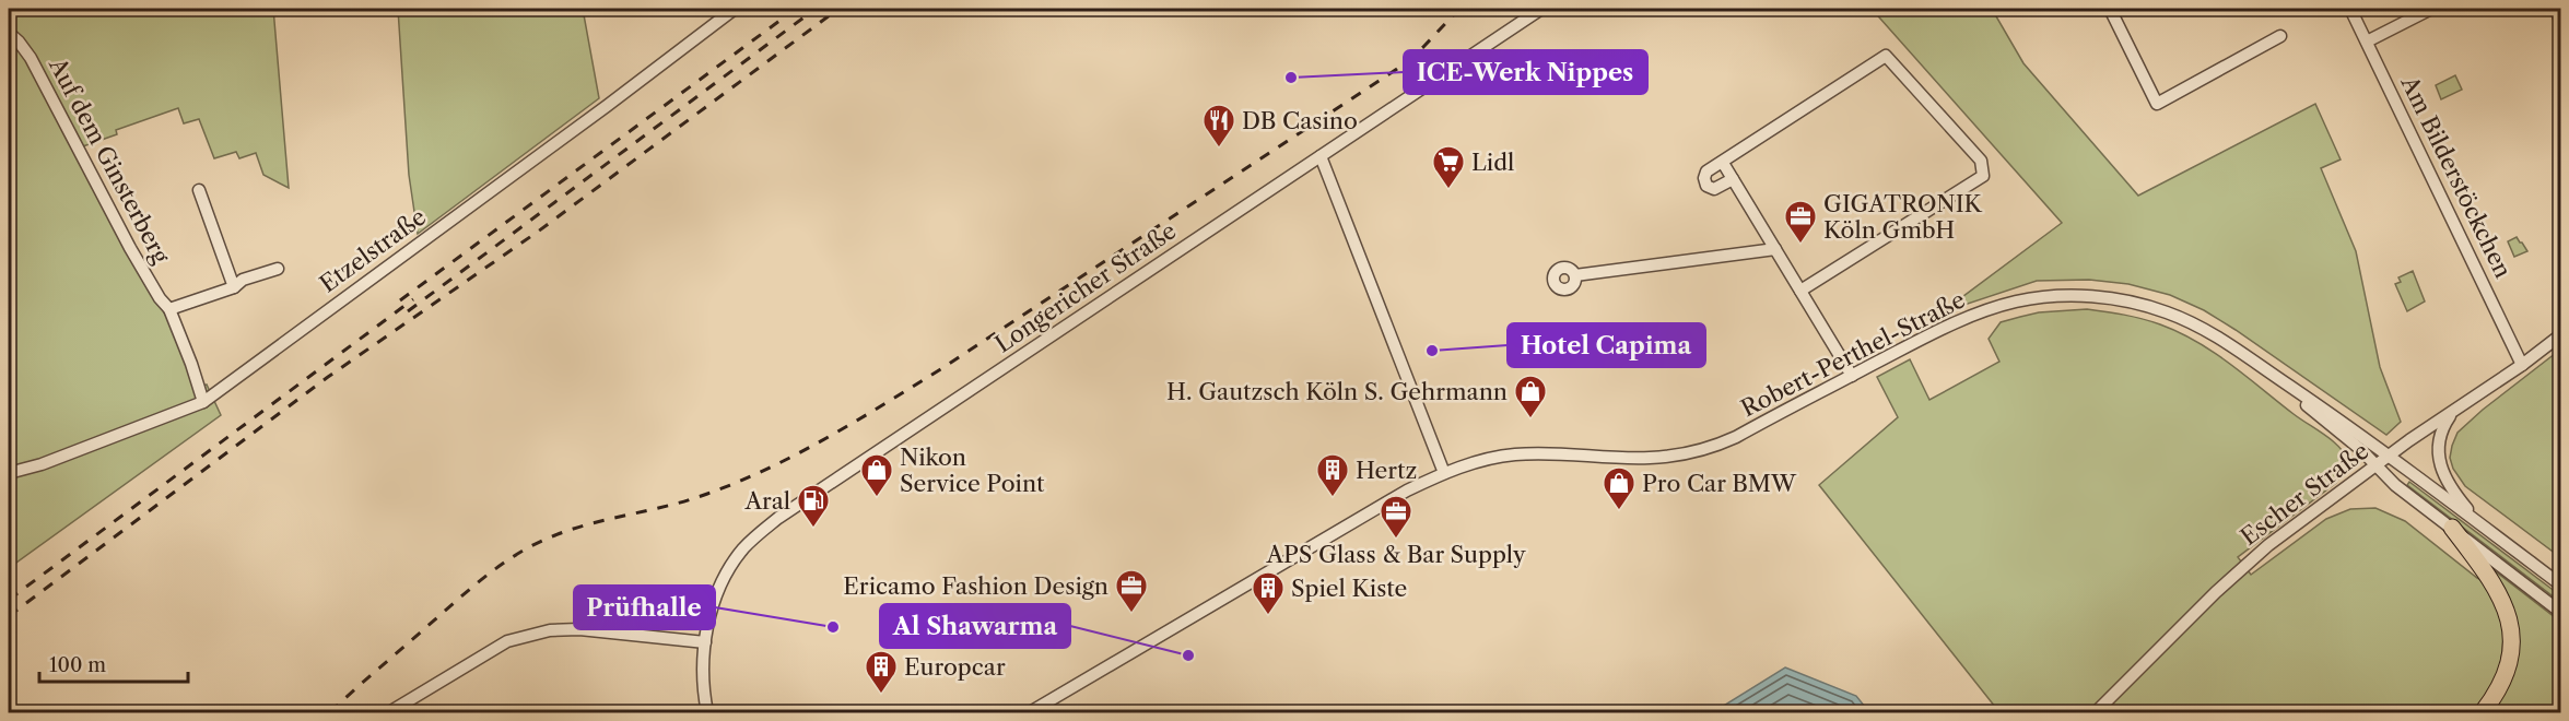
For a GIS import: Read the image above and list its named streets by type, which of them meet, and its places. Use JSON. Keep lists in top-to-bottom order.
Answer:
{
  "streets": {
    "street": [
      "Auf dem Ginsterberg",
      "Am Bilderstöckchen",
      "Etzelstraße",
      "Longericher Straße",
      "Robert-Perthel-Straße",
      "Escher Straße"
    ]
  },
  "crossings": [
    ["Auf dem Ginsterberg", "Etzelstraße"],
    ["Am Bilderstöckchen", "Escher Straße"],
    ["Robert-Perthel-Straße", "Escher Straße"]
  ],
  "places": {
    "other": [
      "ICE-Werk Nippes",
      "Hotel Capima",
      "Prüfhalle",
      "Al Shawarma"
    ],
    "restaurant": ["DB Casino"],
    "supermarket": ["Lidl"],
    "office": ["GIGATRONIK Köln GmbH", "APS Glass & Bar Supply", "Ericamo Fashion Design"],
    "shop": ["H. Gautzsch Köln S. Gehrmann", "Nikon Service Point", "Pro Car BMW"],
    "building": ["Hertz", "Spiel Kiste", "Europcar"],
    "fuel station": ["Aral"]
  },
  "scale_bar": "100 m"
}
